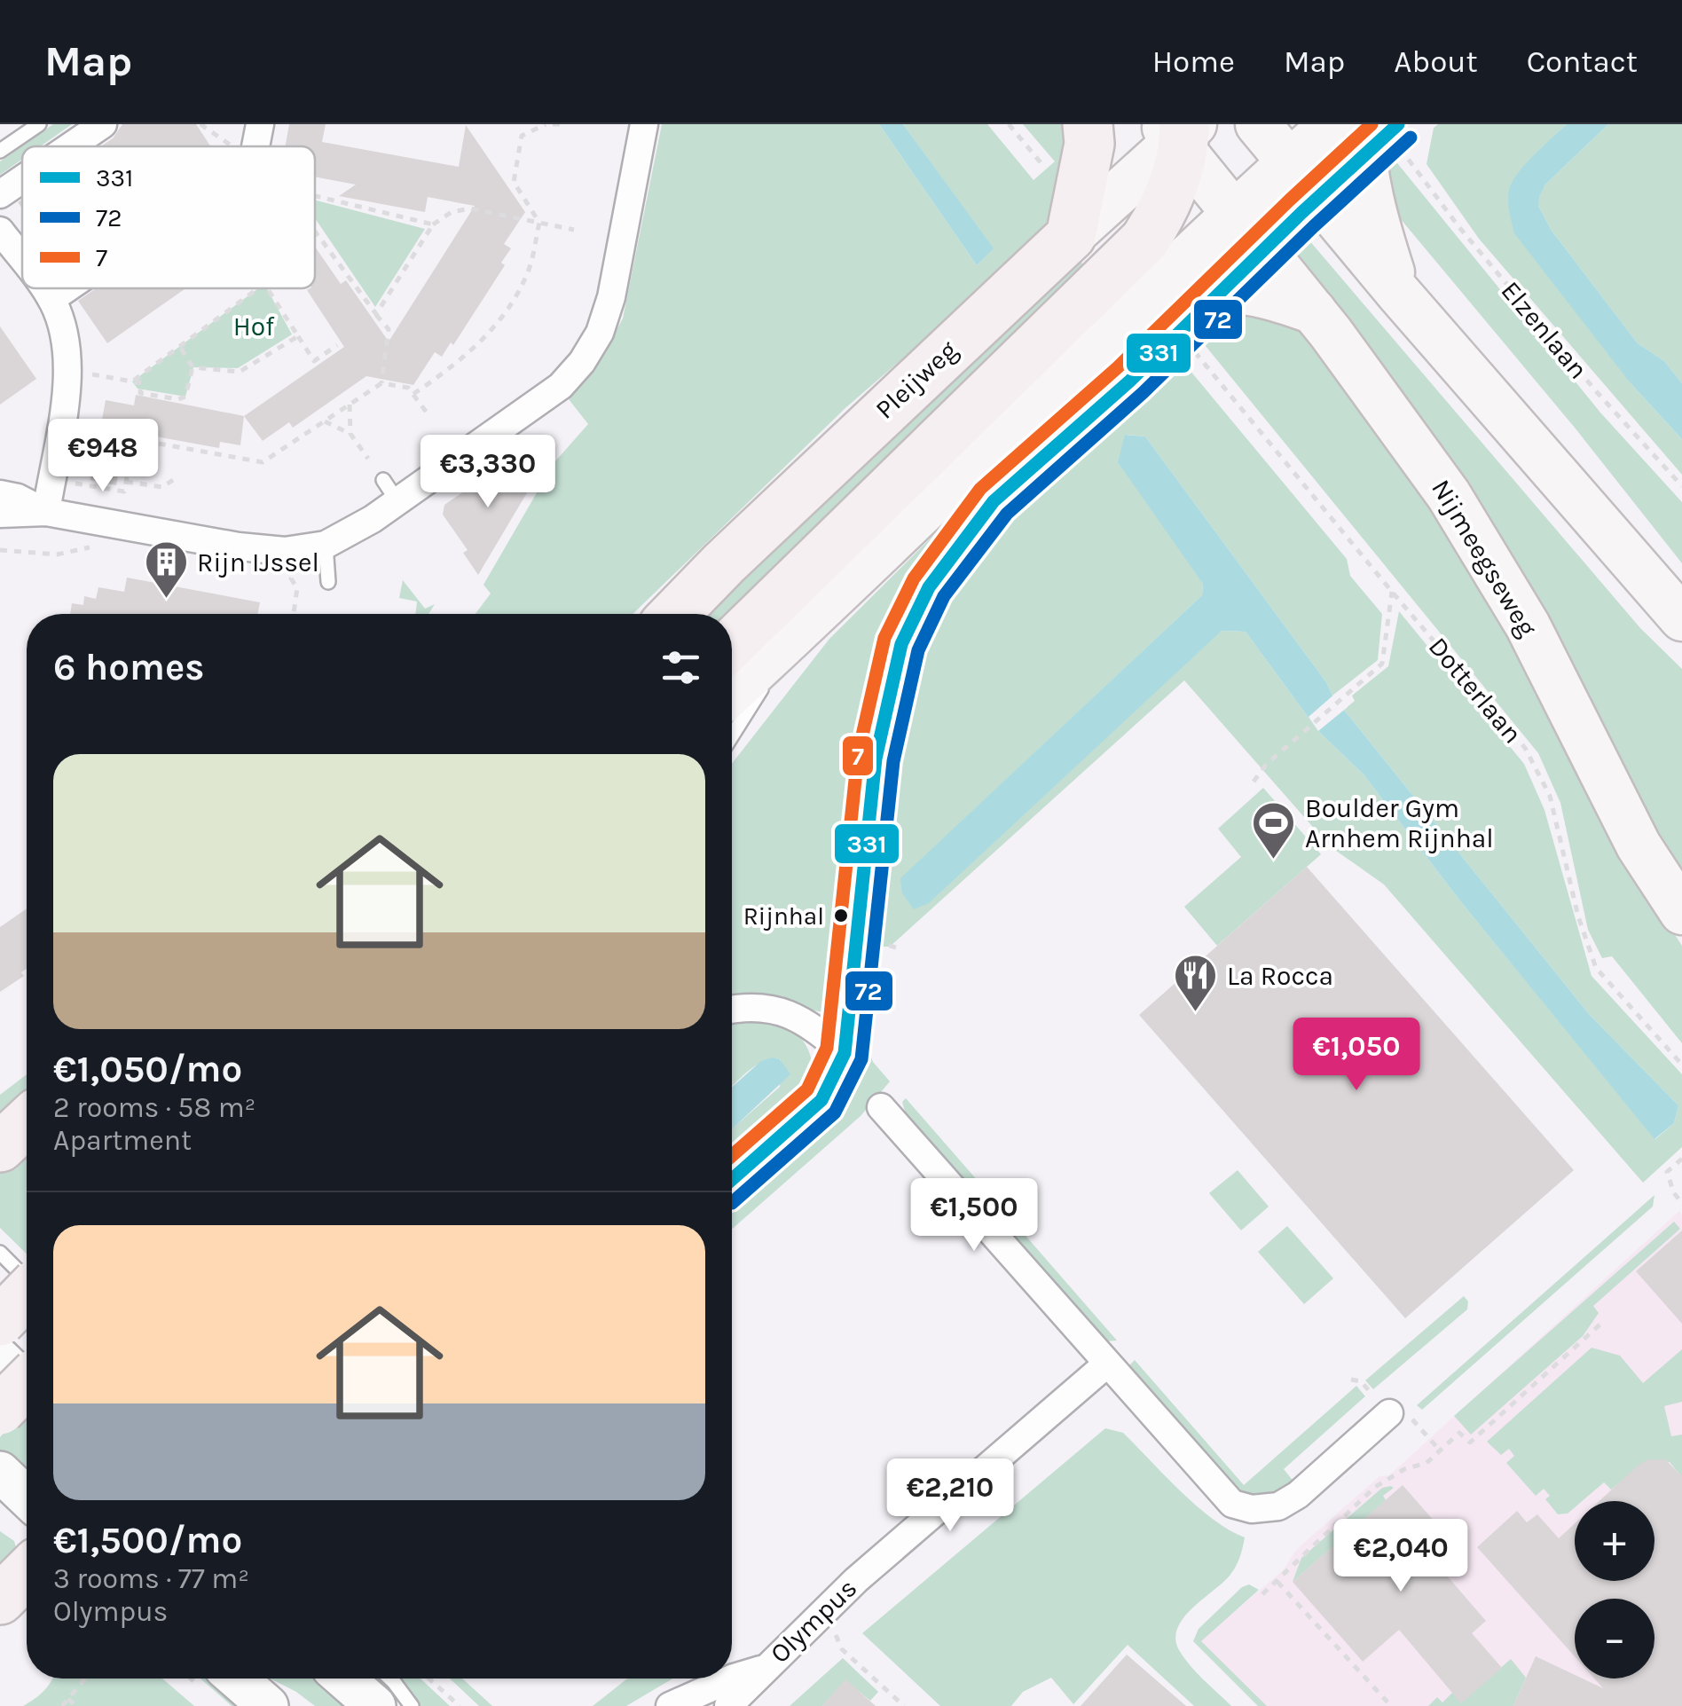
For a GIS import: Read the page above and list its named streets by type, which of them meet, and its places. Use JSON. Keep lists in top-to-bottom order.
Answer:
{
  "streets": {
    "highway": ["Pleijweg"],
    "main road": ["Nijmeegseweg"],
    "street": ["Olympus"],
    "path": ["Elzenlaan", "Dotterlaan"]
  },
  "crossings": [
    ["Pleijweg", "Nijmeegseweg"]
  ],
  "parks": ["Hof"],
  "places": {
    "building": ["Rijn IJssel"],
    "sports": ["Boulder Gym Arnhem Rijnhal"],
    "other": ["Rijnhal"],
    "restaurant": ["La Rocca"]
  },
  "lines": ["transit line 331", "transit line 7", "transit line 72"],
  "legend": ["331", "72", "7"],
  "page": {
    "header": "Map",
    "nav": [
      "Home",
      "Map",
      "About",
      "Contact"
    ],
    "price": [
      "€948",
      "€3,330",
      "€1,050",
      "€1,500",
      "€2,210",
      "€2,040"
    ],
    "heading": "6 homes",
    "list": [
      {
        "name": "€1,050/mo",
        "note": "2 rooms · 58 m² · Apartment"
      },
      {
        "name": "€1,500/mo",
        "note": "3 rooms · 77 m² · Olympus"
      }
    ],
    "map_buttons": ["+", "−"]
  }
}
